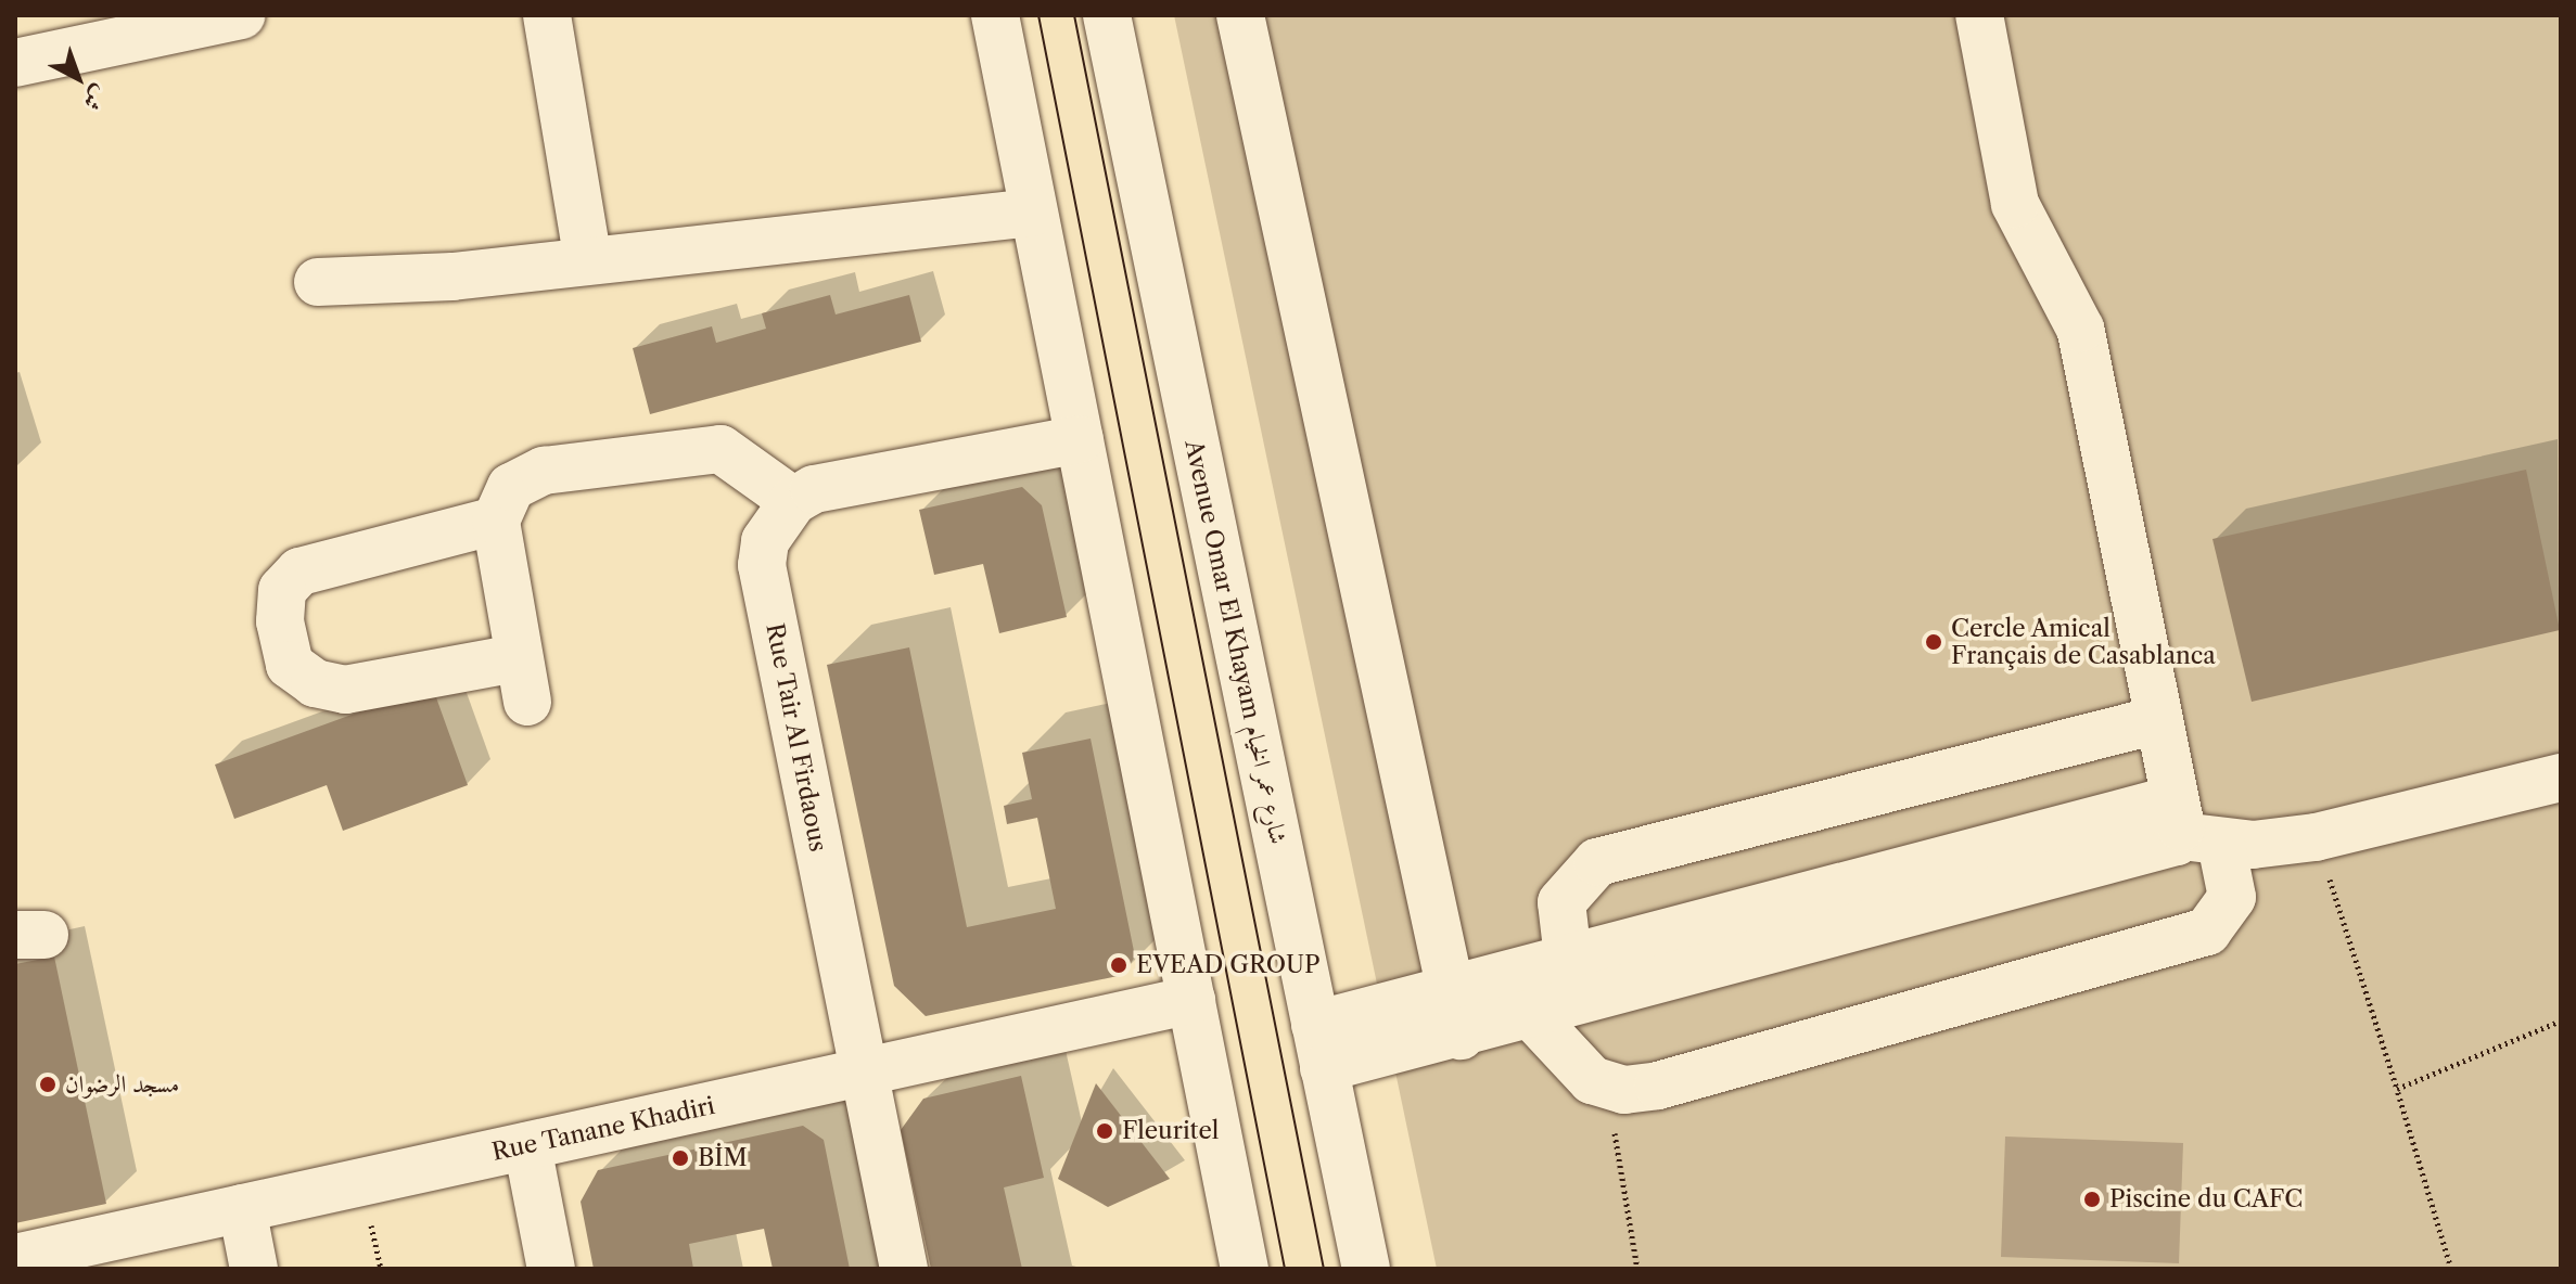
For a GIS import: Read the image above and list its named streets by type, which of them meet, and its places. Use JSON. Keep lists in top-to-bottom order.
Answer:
{
  "streets": {
    "street": ["Avenue Omar El Khayam شارع عمر الخيام", "Rue Tair Al Firdaous", "Rue Tanane Khadiri"]
  },
  "crossings": [
    ["Rue Tair Al Firdaous", "Rue Tanane Khadiri"]
  ],
  "places": [
    "Cercle Amical Français de Casablanca",
    "EVEAD GROUP",
    "مسجد الرضوان",
    "Fleuritel",
    "BİM",
    "Piscine du CAFC"
  ],
  "north": "bottom right"
}
